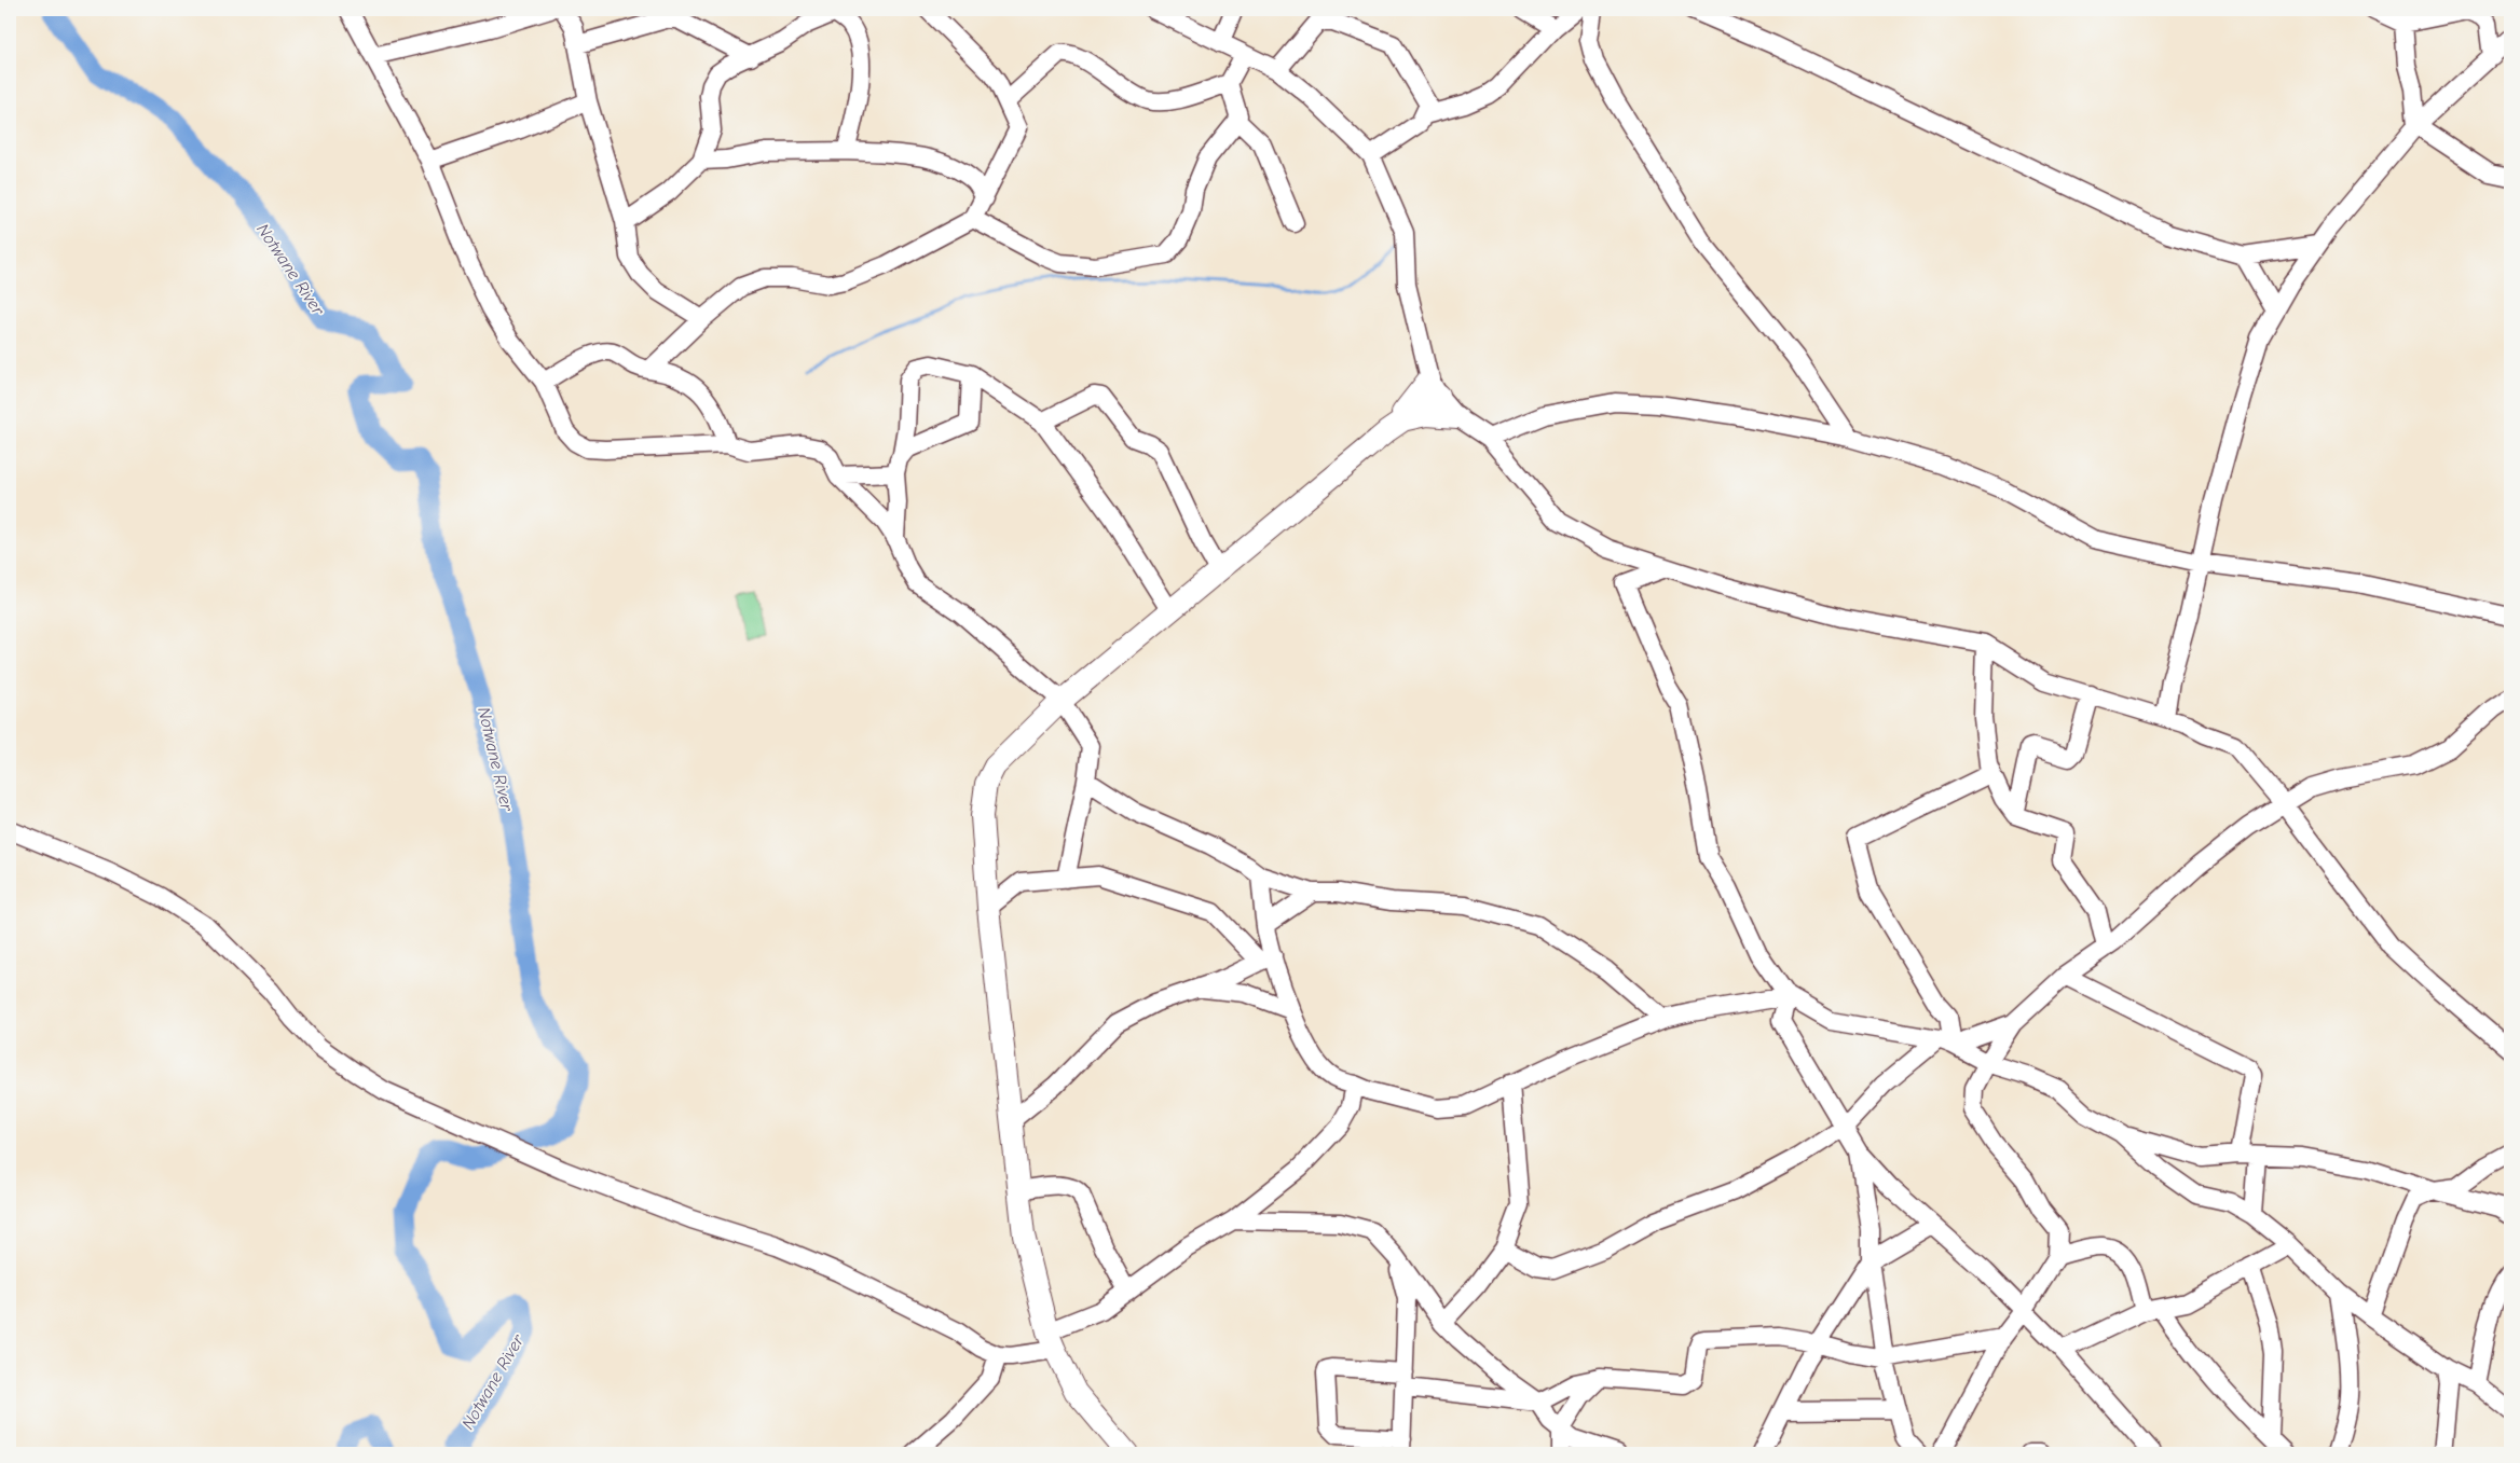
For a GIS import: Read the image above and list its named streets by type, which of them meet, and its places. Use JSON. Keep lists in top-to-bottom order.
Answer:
{
  "water": ["Notwane River"]
}
